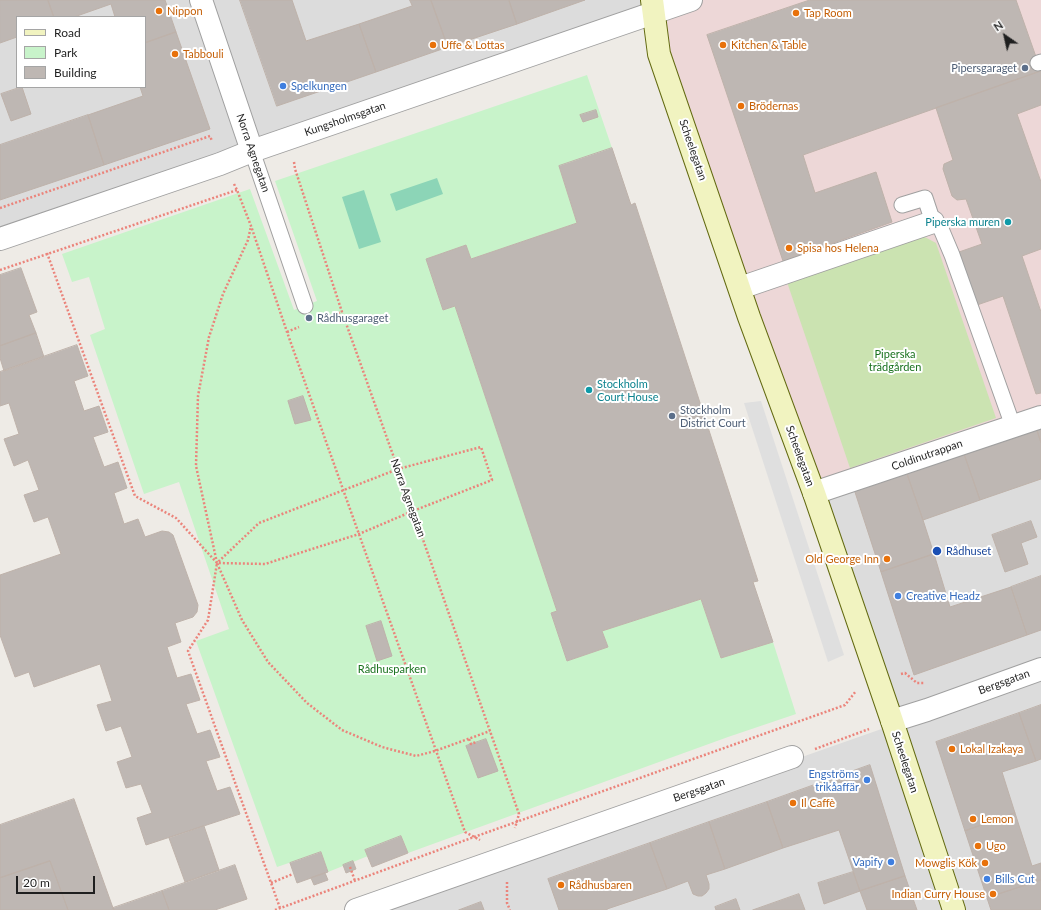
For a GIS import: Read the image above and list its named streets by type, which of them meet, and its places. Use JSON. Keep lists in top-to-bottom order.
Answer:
{
  "streets": {
    "street": [
      "Kungsholmsgatan",
      "Scheelegatan",
      "Norra Agnegatan",
      "Coldinutrappan",
      "Bergsgatan"
    ]
  },
  "crossings": [
    ["Kungsholmsgatan", "Scheelegatan"],
    ["Kungsholmsgatan", "Norra Agnegatan"],
    ["Scheelegatan", "Coldinutrappan"],
    ["Scheelegatan", "Bergsgatan"],
    ["Norra Agnegatan", "Bergsgatan"]
  ],
  "parks": ["Piperska trädgården", "Rådhusparken"],
  "places": [
    "Nippon",
    "Tap Room",
    "Uffe & Lottas",
    "Kitchen & Table",
    "Tabbouli",
    "Pipersgaraget",
    "Spelkungen",
    "Brödernas",
    "Piperska muren",
    "Spisa hos Helena",
    "Rådhusgaraget",
    "Stockholm Court House",
    "Stockholm District Court",
    "Rådhuset",
    "Old George Inn",
    "Creative Headz",
    "Lokal Izakaya",
    "Engströms trikåaffär",
    "Il Caffè",
    "Lemon",
    "Ugo",
    "Vapify",
    "Mowglis Kök",
    "Bills Cut",
    "Rådhusbaren",
    "Indian Curry House"
  ],
  "legend": ["Road", "Park", "Building"],
  "scale_bar": "20 m",
  "north": "top left"
}
